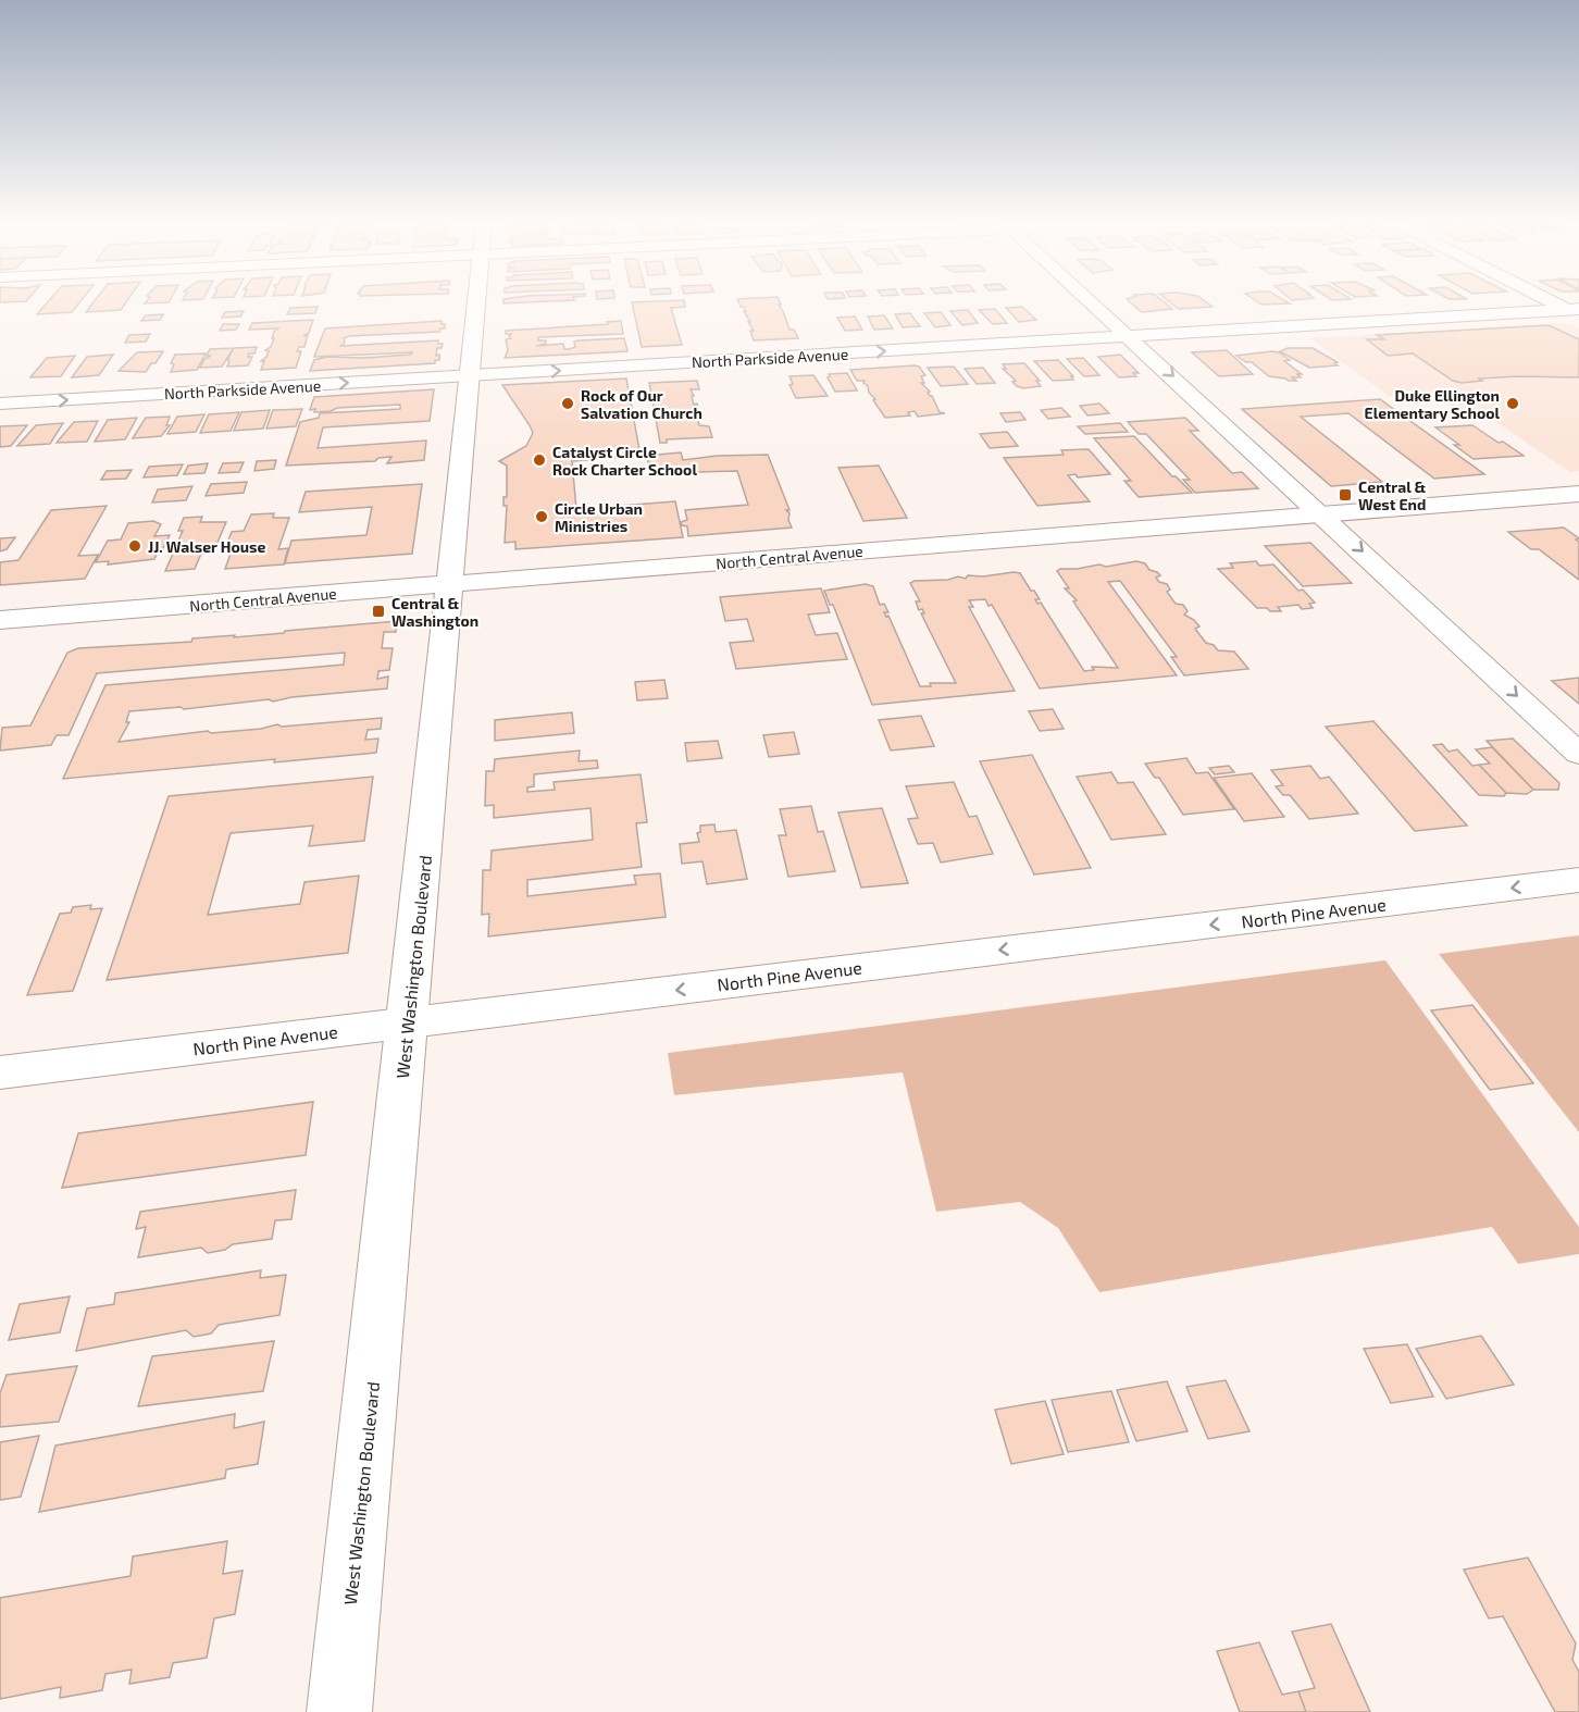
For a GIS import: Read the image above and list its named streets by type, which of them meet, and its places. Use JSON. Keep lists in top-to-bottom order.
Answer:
{
  "streets": {
    "street": [
      "North Parkside Avenue",
      "North Central Avenue",
      "North Pine Avenue",
      "West Washington Boulevard"
    ]
  },
  "crossings": [
    ["North Parkside Avenue", "West Washington Boulevard"],
    ["North Central Avenue", "West Washington Boulevard"],
    ["North Pine Avenue", "West Washington Boulevard"]
  ],
  "one_way": ["North Parkside Avenue", "North Pine Avenue"],
  "places": {
    "other": [
      "Rock of Our Salvation Church",
      "Duke Ellington Elementary School",
      "Catalyst Circle Rock Charter School",
      "Circle Urban Ministries",
      "JJ. Walser House"
    ],
    "transit": ["Central & West End", "Central & Washington"]
  }
}
